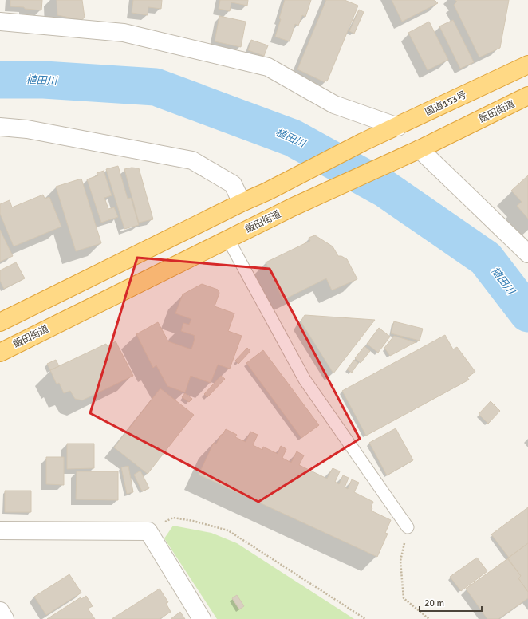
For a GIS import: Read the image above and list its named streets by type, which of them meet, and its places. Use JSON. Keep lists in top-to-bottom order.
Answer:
{
  "streets": {
    "highway": ["国道153号", "飯田街道"]
  },
  "water": ["植田川"],
  "scale_bar": "20 m"
}
